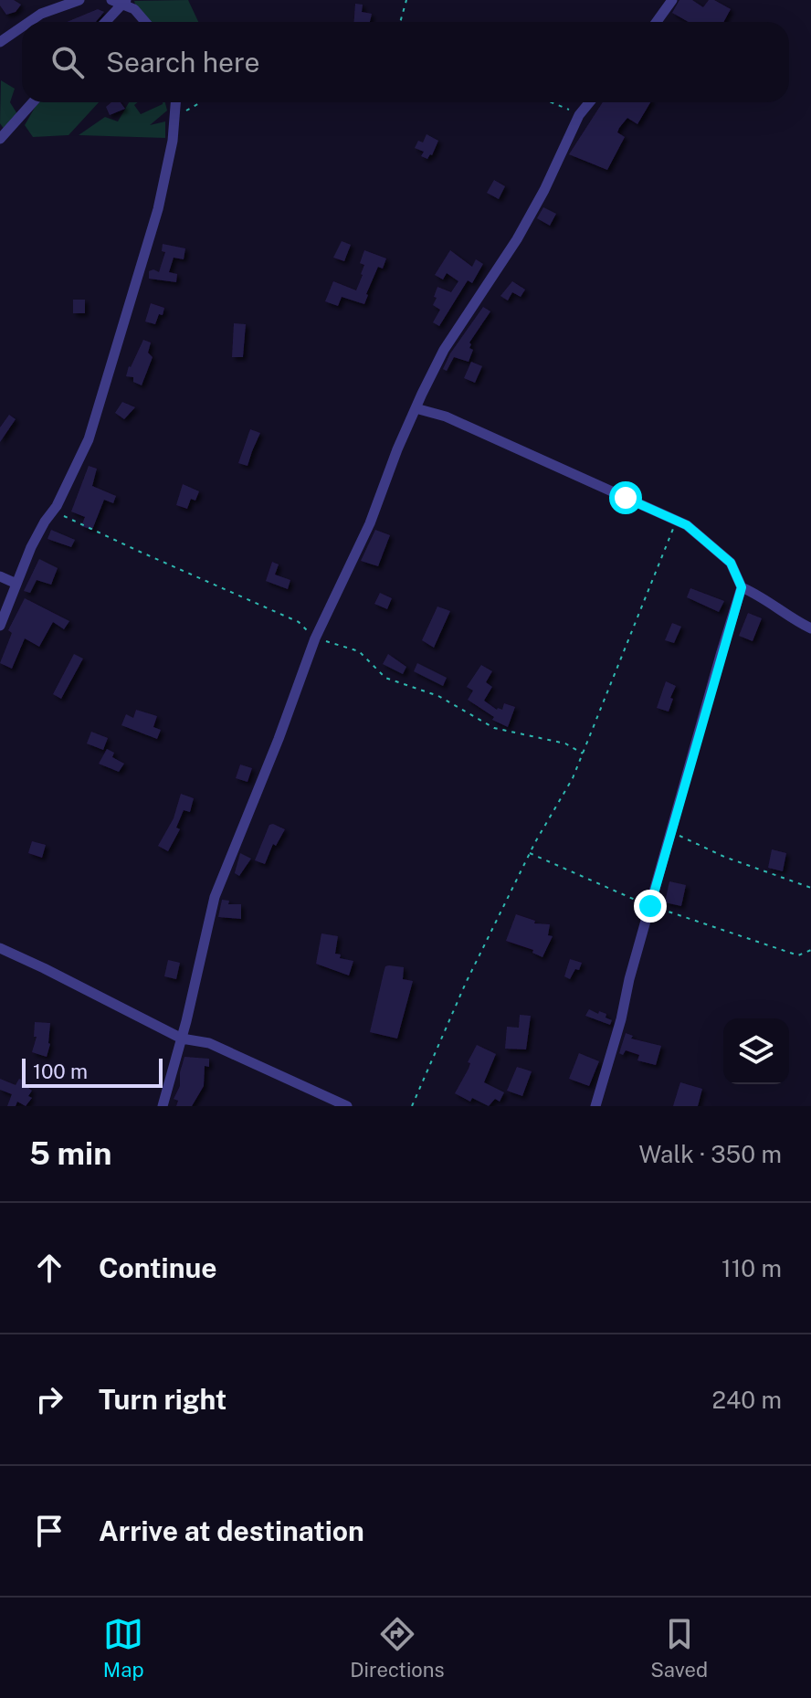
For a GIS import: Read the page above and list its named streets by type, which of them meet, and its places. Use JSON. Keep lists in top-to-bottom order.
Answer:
{
  "scale_bar": "100 m",
  "page": {
    "search": "Search here",
    "scale": "100 m",
    "heading": ["5 min", "Walk · 350 m"],
    "list": [
      ["Continue", "110 m"],
      ["Turn right", "240 m"],
      "Arrive at destination"
    ],
    "nav": ["Map", "Directions", "Saved"]
  }
}
